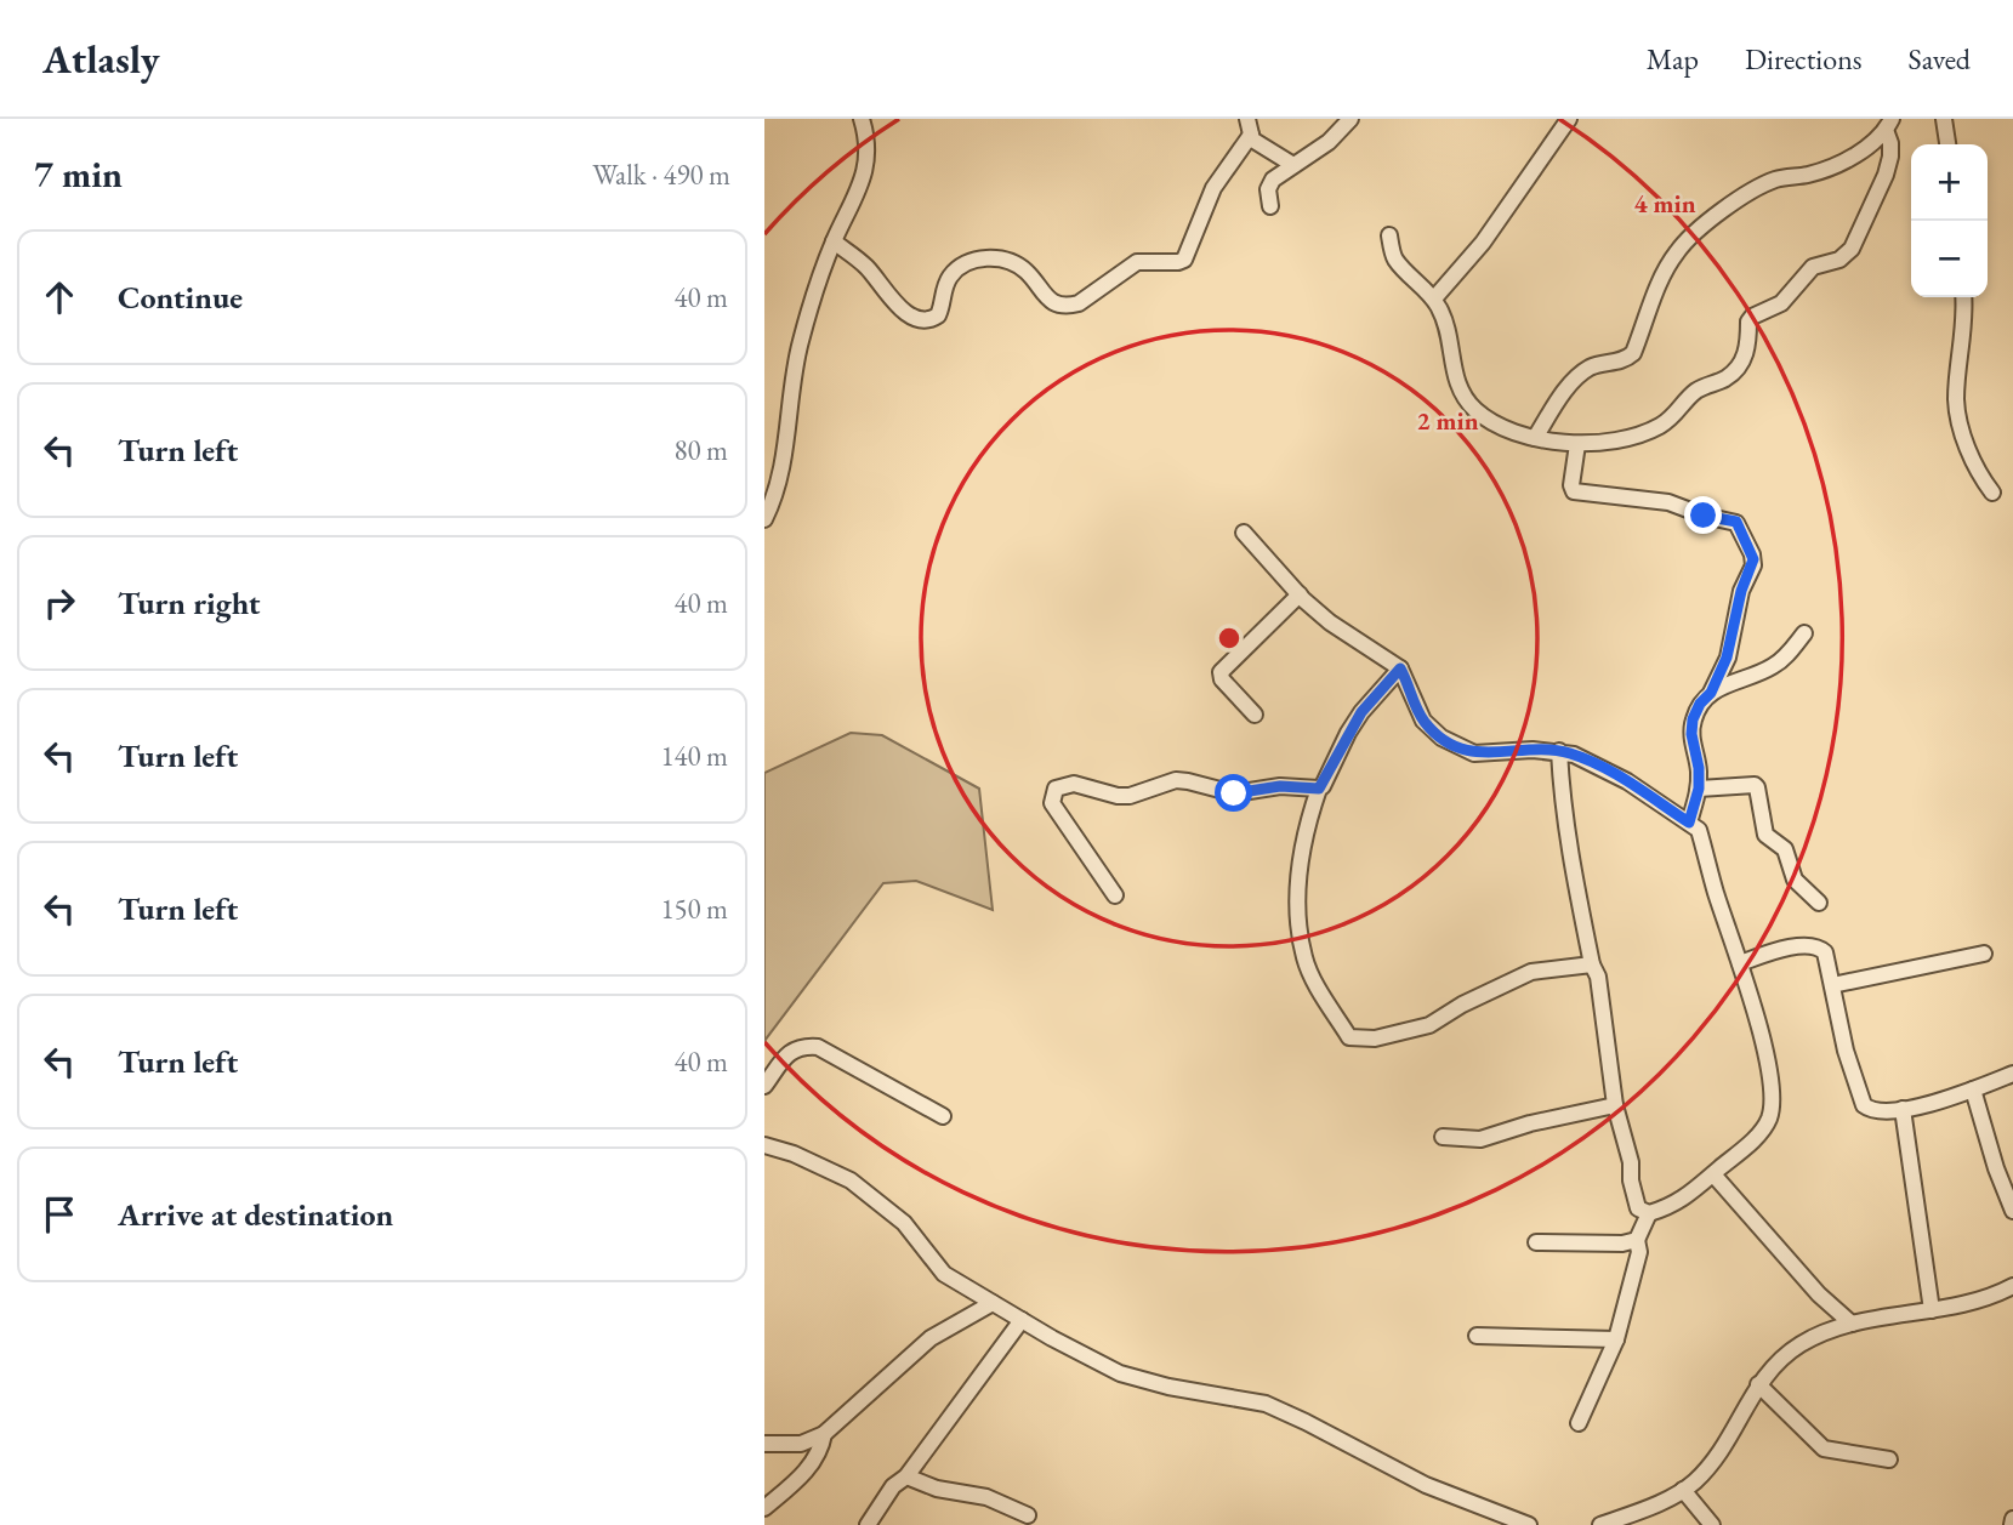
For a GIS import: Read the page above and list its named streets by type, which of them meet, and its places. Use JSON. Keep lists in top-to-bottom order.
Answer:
{
  "page": {
    "header": "Atlasly",
    "nav": ["Map", "Directions", "Saved"],
    "heading": ["7 min", "Walk · 490 m"],
    "map_buttons": ["+", "−"],
    "list": [
      ["Continue", "40 m"],
      ["Turn left", "80 m"],
      ["Turn right", "40 m"],
      ["Turn left", "140 m"],
      ["Turn left", "150 m"],
      ["Turn left", "40 m"],
      "Arrive at destination"
    ]
  },
  "rings": ["4 min", "2 min"]
}
